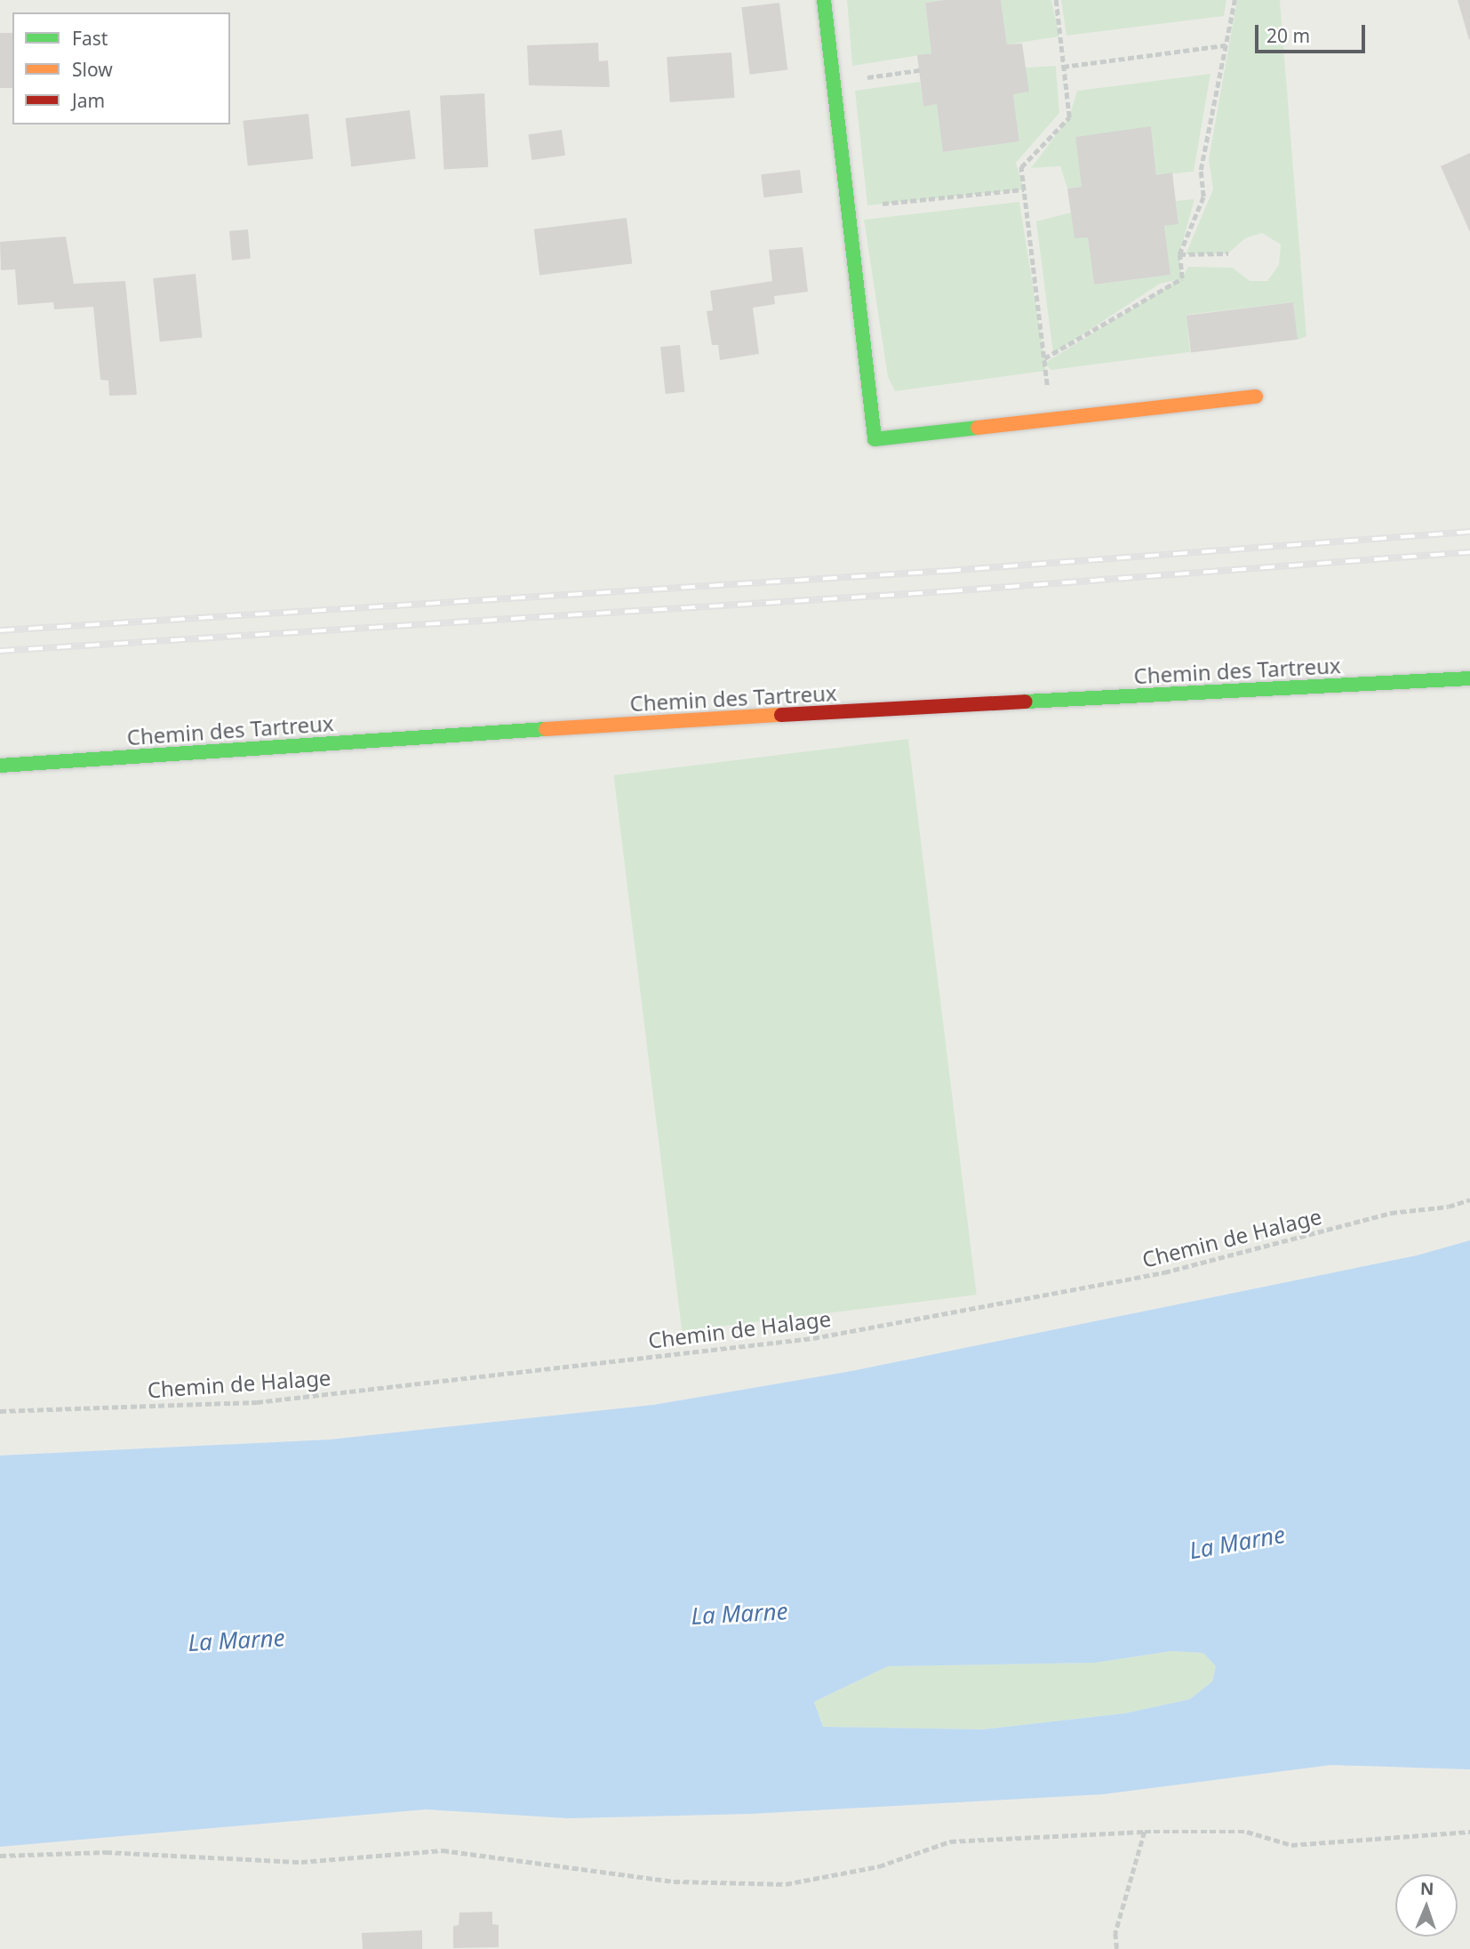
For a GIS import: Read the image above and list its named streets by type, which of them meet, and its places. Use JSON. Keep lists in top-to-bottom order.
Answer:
{
  "streets": {
    "street": ["Chemin des Tartreux"],
    "path": ["Chemin de Halage"]
  },
  "water": ["La Marne"],
  "legend": ["Fast", "Slow", "Jam"],
  "scale_bar": "20 m",
  "north": "top"
}
